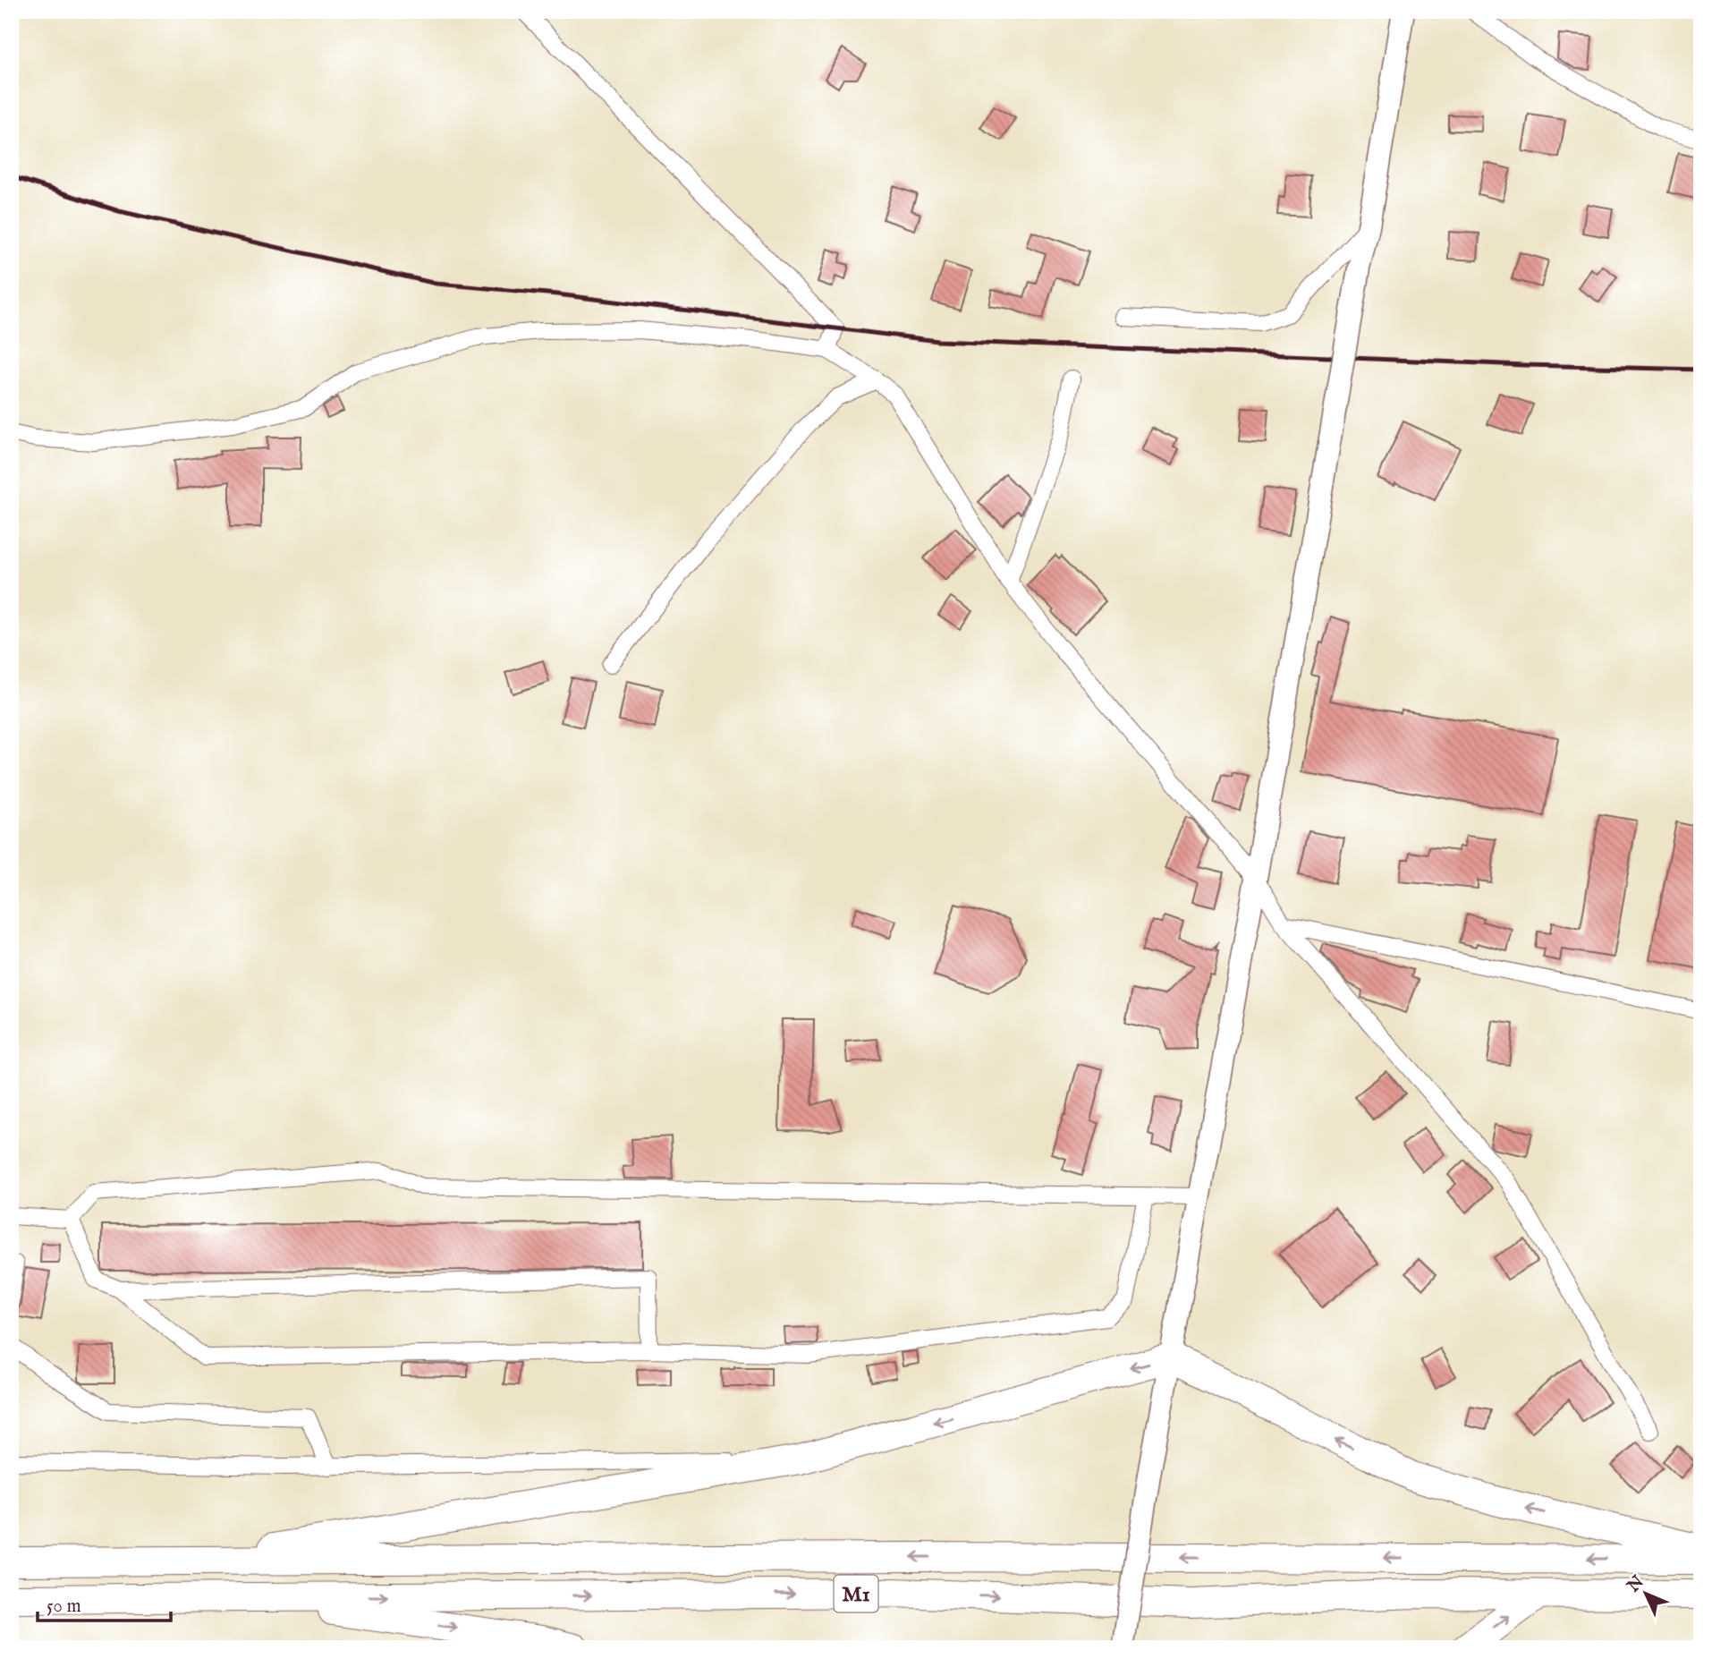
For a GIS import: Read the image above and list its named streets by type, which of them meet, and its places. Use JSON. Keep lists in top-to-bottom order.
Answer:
{
  "streets": {
    "highway": ["M1"]
  },
  "scale_bar": "50 m",
  "north": "top left"
}
